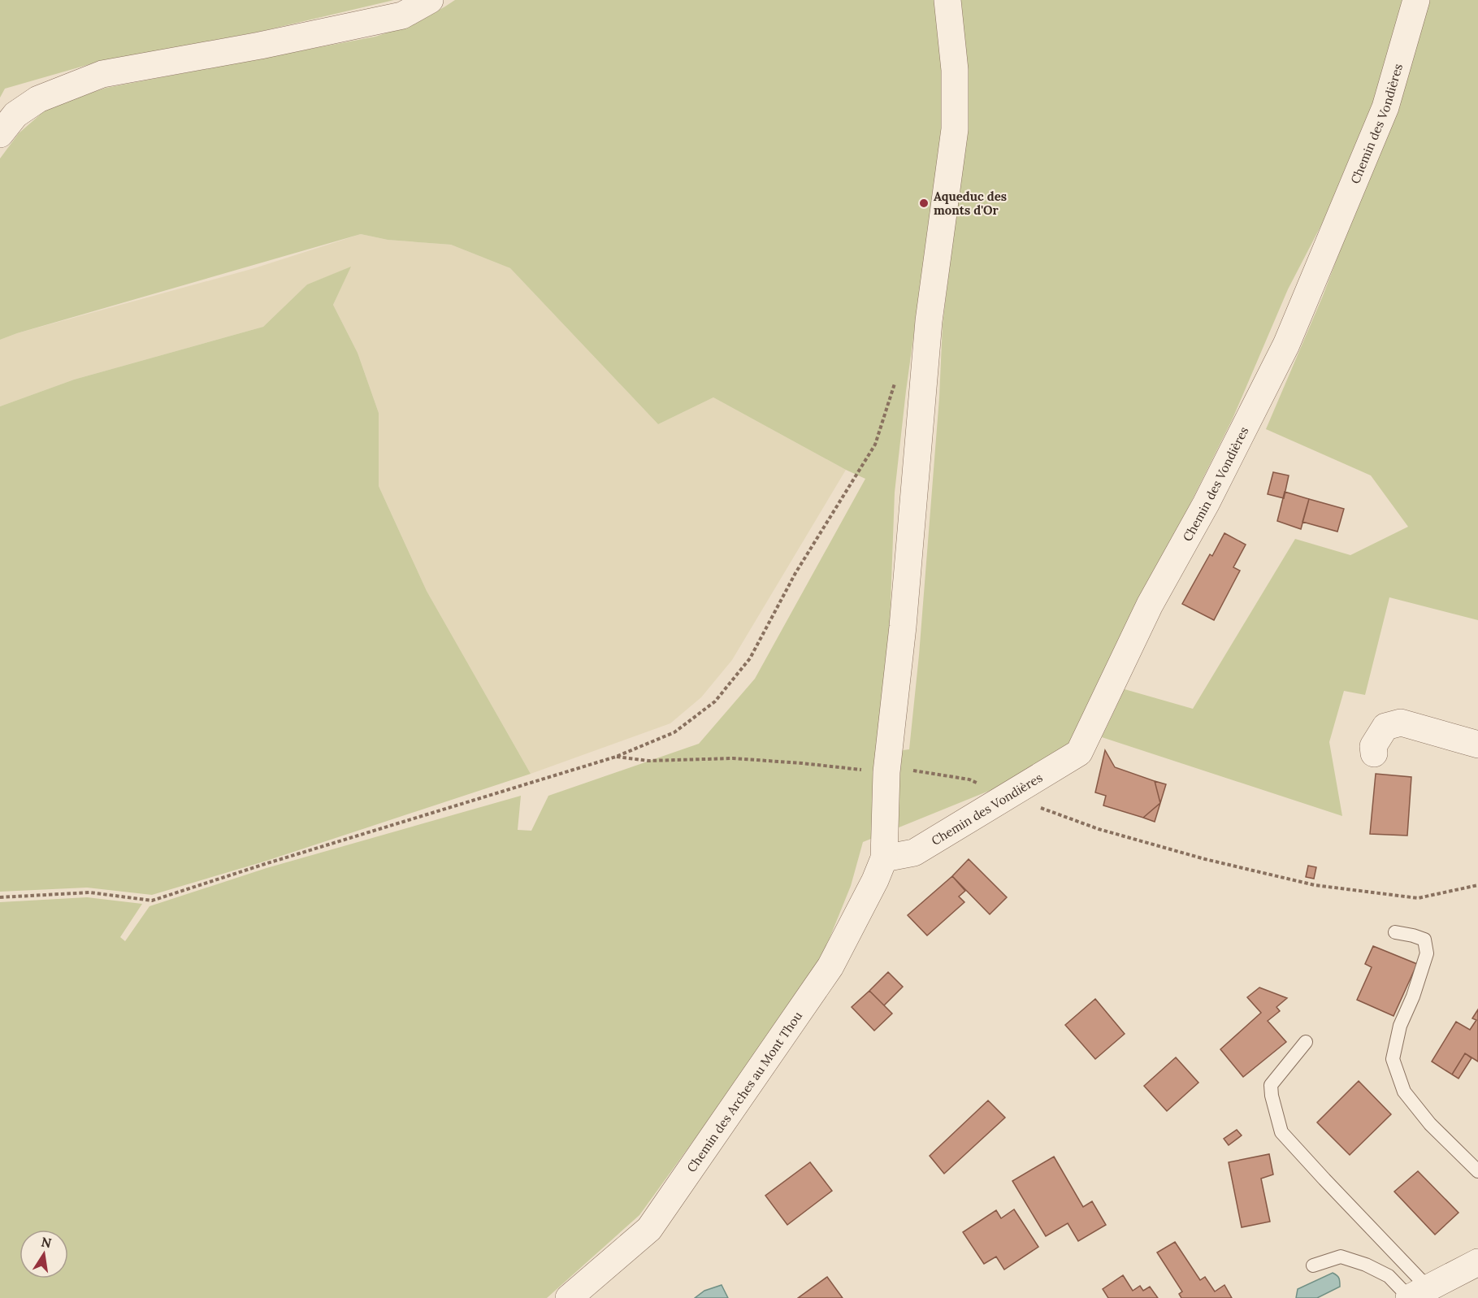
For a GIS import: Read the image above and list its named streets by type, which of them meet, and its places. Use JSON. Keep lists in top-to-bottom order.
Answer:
{
  "streets": {
    "street": ["Chemin des Vondières", "Chemin des Arches au Mont Thou"]
  },
  "crossings": [
    ["Chemin des Vondières", "Chemin des Arches au Mont Thou"]
  ],
  "places": ["Aqueduc des monts d'Or"],
  "north": "top"
}
